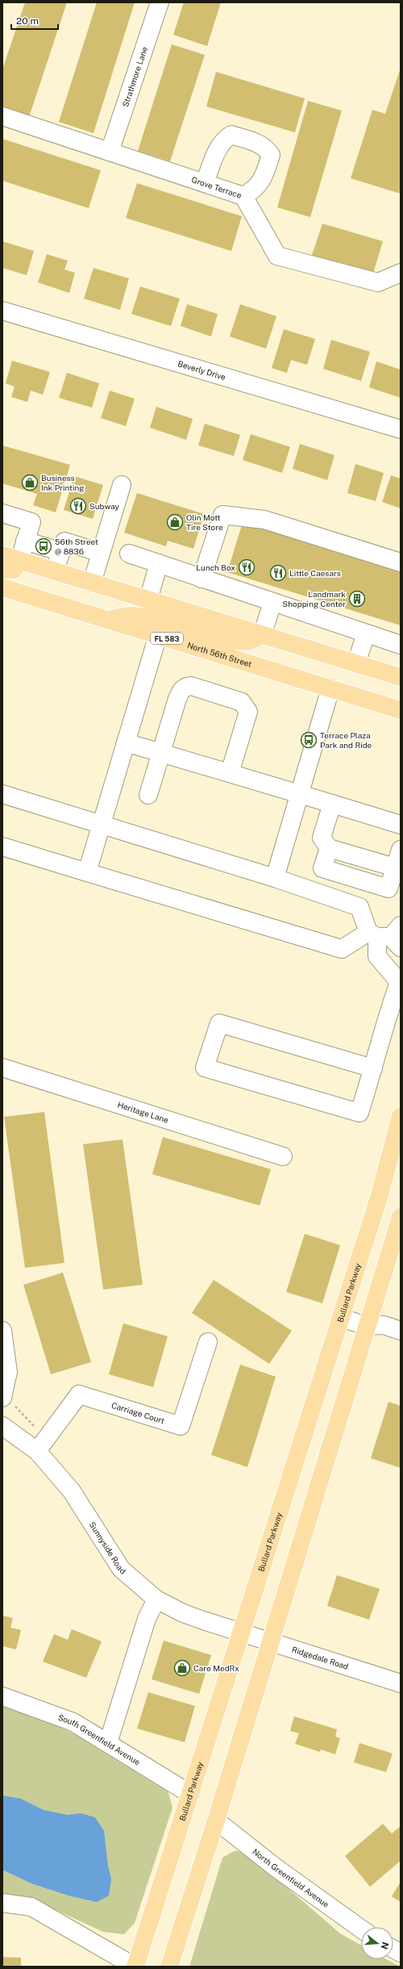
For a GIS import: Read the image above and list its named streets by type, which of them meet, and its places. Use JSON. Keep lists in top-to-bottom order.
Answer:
{
  "streets": {
    "main road": ["FL 583", "North 56th Street", "Bullard Parkway"],
    "street": [
      "Strathmore Lane",
      "Grove Terrace",
      "Beverly Drive",
      "Heritage Lane",
      "Carriage Court",
      "Sunnyside Road",
      "Ridgedale Road",
      "South Greenfield Avenue",
      "North Greenfield Avenue"
    ]
  },
  "crossings": [
    ["Strathmore Lane", "Grove Terrace"],
    ["Bullard Parkway", "Sunnyside Road"],
    ["Bullard Parkway", "Ridgedale Road"],
    ["Bullard Parkway", "South Greenfield Avenue"],
    ["Carriage Court", "Sunnyside Road"],
    ["Sunnyside Road", "Ridgedale Road"]
  ],
  "places": {
    "shop": ["Business Ink Printing", "Olin Mott Tire Store", "Care MedRx"],
    "restaurant": ["Subway", "Lunch Box", "Little Caesars"],
    "bus stop": ["56th Street @ 8836", "Terrace Plaza Park and Ride"],
    "building": ["Landmark Shopping Center"]
  },
  "scale_bar": "20 m",
  "north": "right"
}
